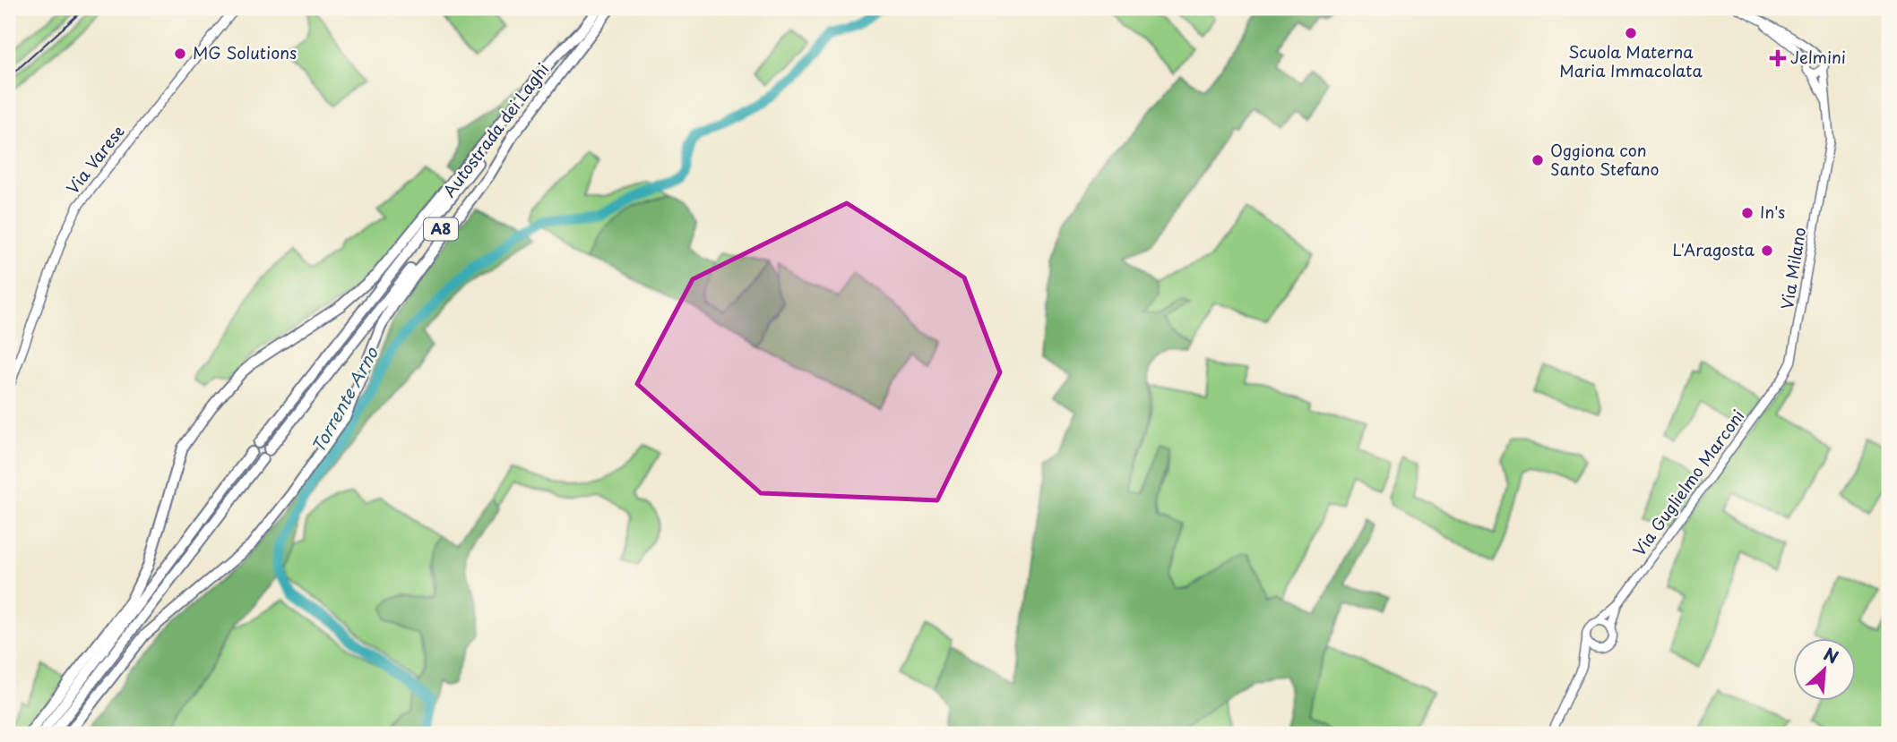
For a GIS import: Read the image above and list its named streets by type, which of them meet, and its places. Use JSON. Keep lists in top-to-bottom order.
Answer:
{
  "streets": {
    "highway": ["Autostrada dei Laghi", "A8"],
    "main road": ["Via Varese"],
    "street": ["Via Milano", "Via Guglielmo Marconi"]
  },
  "crossings": [
    ["Via Milano", "Via Guglielmo Marconi"]
  ],
  "water": ["Torrente Arno"],
  "places": {
    "other": [
      "Scuola Materna Maria Immacolata",
      "MG Solutions",
      "Oggiona con Santo Stefano",
      "In's",
      "L'Aragosta"
    ],
    "health": ["Jelmini"]
  },
  "north": "top right"
}
